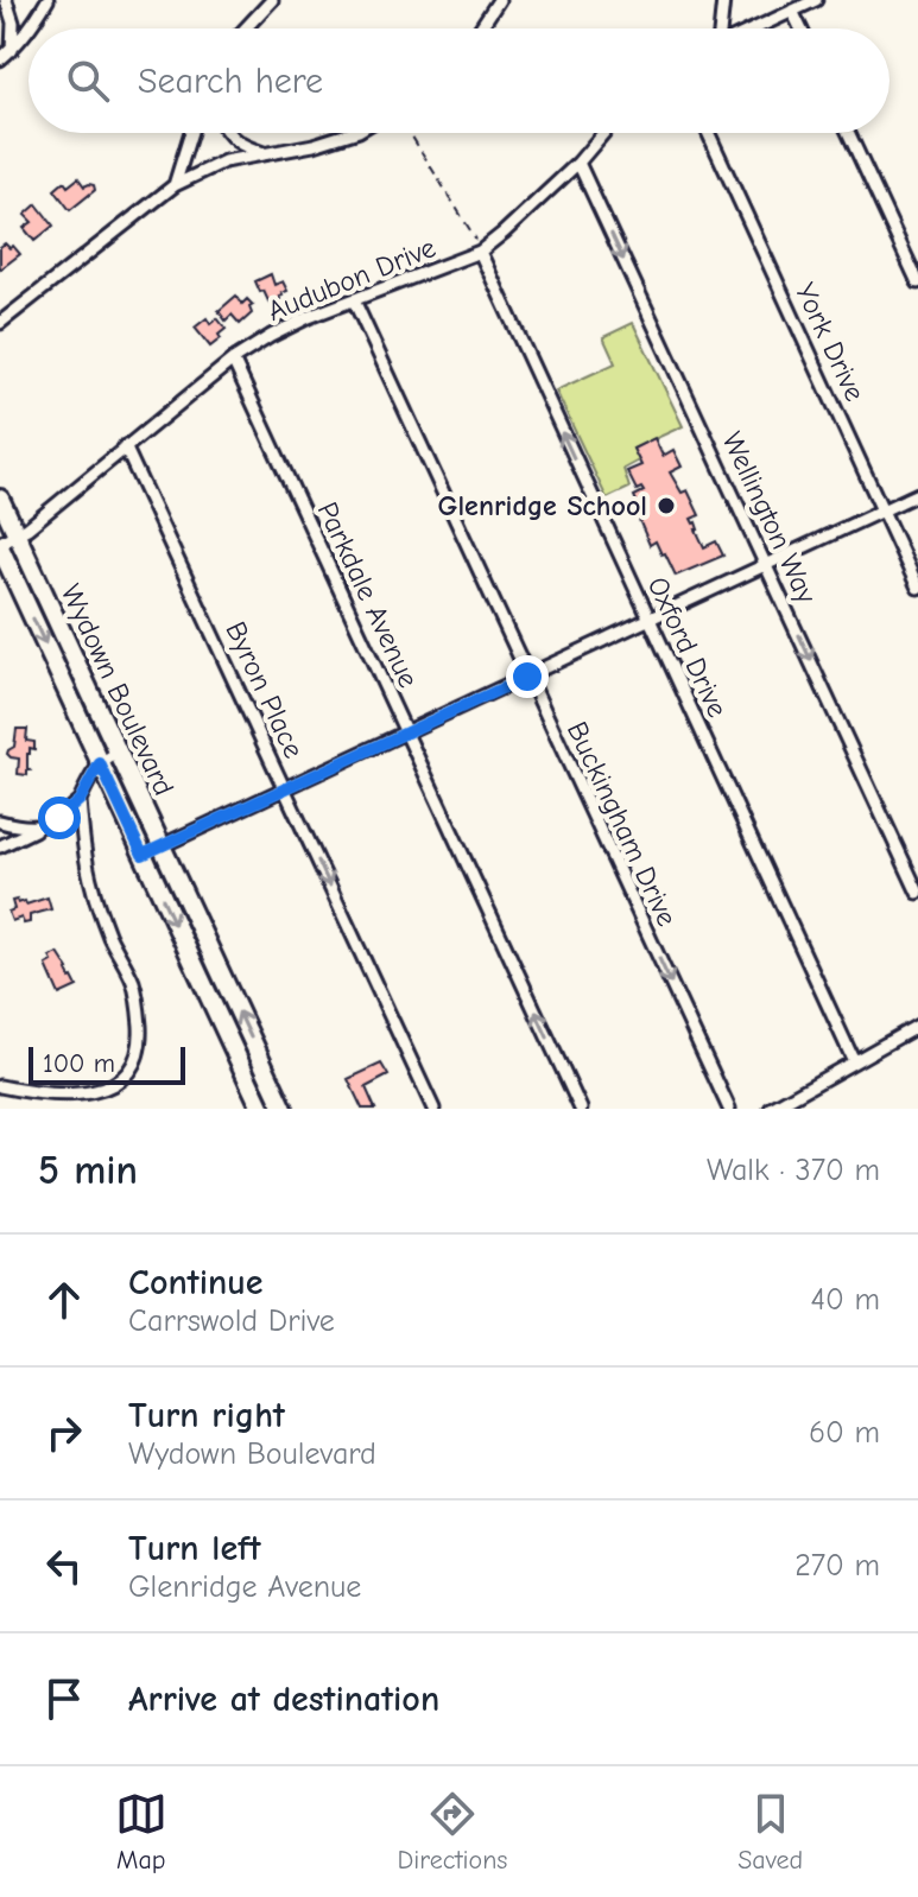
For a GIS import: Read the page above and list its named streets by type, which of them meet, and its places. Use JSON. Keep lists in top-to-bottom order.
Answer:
{
  "streets": {
    "street": [
      "Audubon Drive",
      "York Drive",
      "Wellington Way",
      "Parkdale Avenue",
      "Oxford Drive",
      "Wydown Boulevard",
      "Byron Place",
      "Buckingham Drive"
    ]
  },
  "crossings": [
    ["Audubon Drive", "Wellington Way"],
    ["Audubon Drive", "Parkdale Avenue"],
    ["Audubon Drive", "Oxford Drive"],
    ["Audubon Drive", "Wydown Boulevard"],
    ["Audubon Drive", "Byron Place"],
    ["Audubon Drive", "Buckingham Drive"]
  ],
  "one_way": [
    "Wellington Way",
    "Parkdale Avenue",
    "Oxford Drive",
    "Byron Place",
    "Buckingham Drive"
  ],
  "places": ["Glenridge School"],
  "scale_bar": "100 m",
  "page": {
    "search": "Search here",
    "scale": "100 m",
    "heading": ["5 min", "Walk · 370 m"],
    "list": [
      ["Continue", "Carrswold Drive", "40 m"],
      ["Turn right", "Wydown Boulevard", "60 m"],
      ["Turn left", "Glenridge Avenue", "270 m"],
      "Arrive at destination"
    ],
    "nav": ["Map", "Directions", "Saved"]
  }
}
